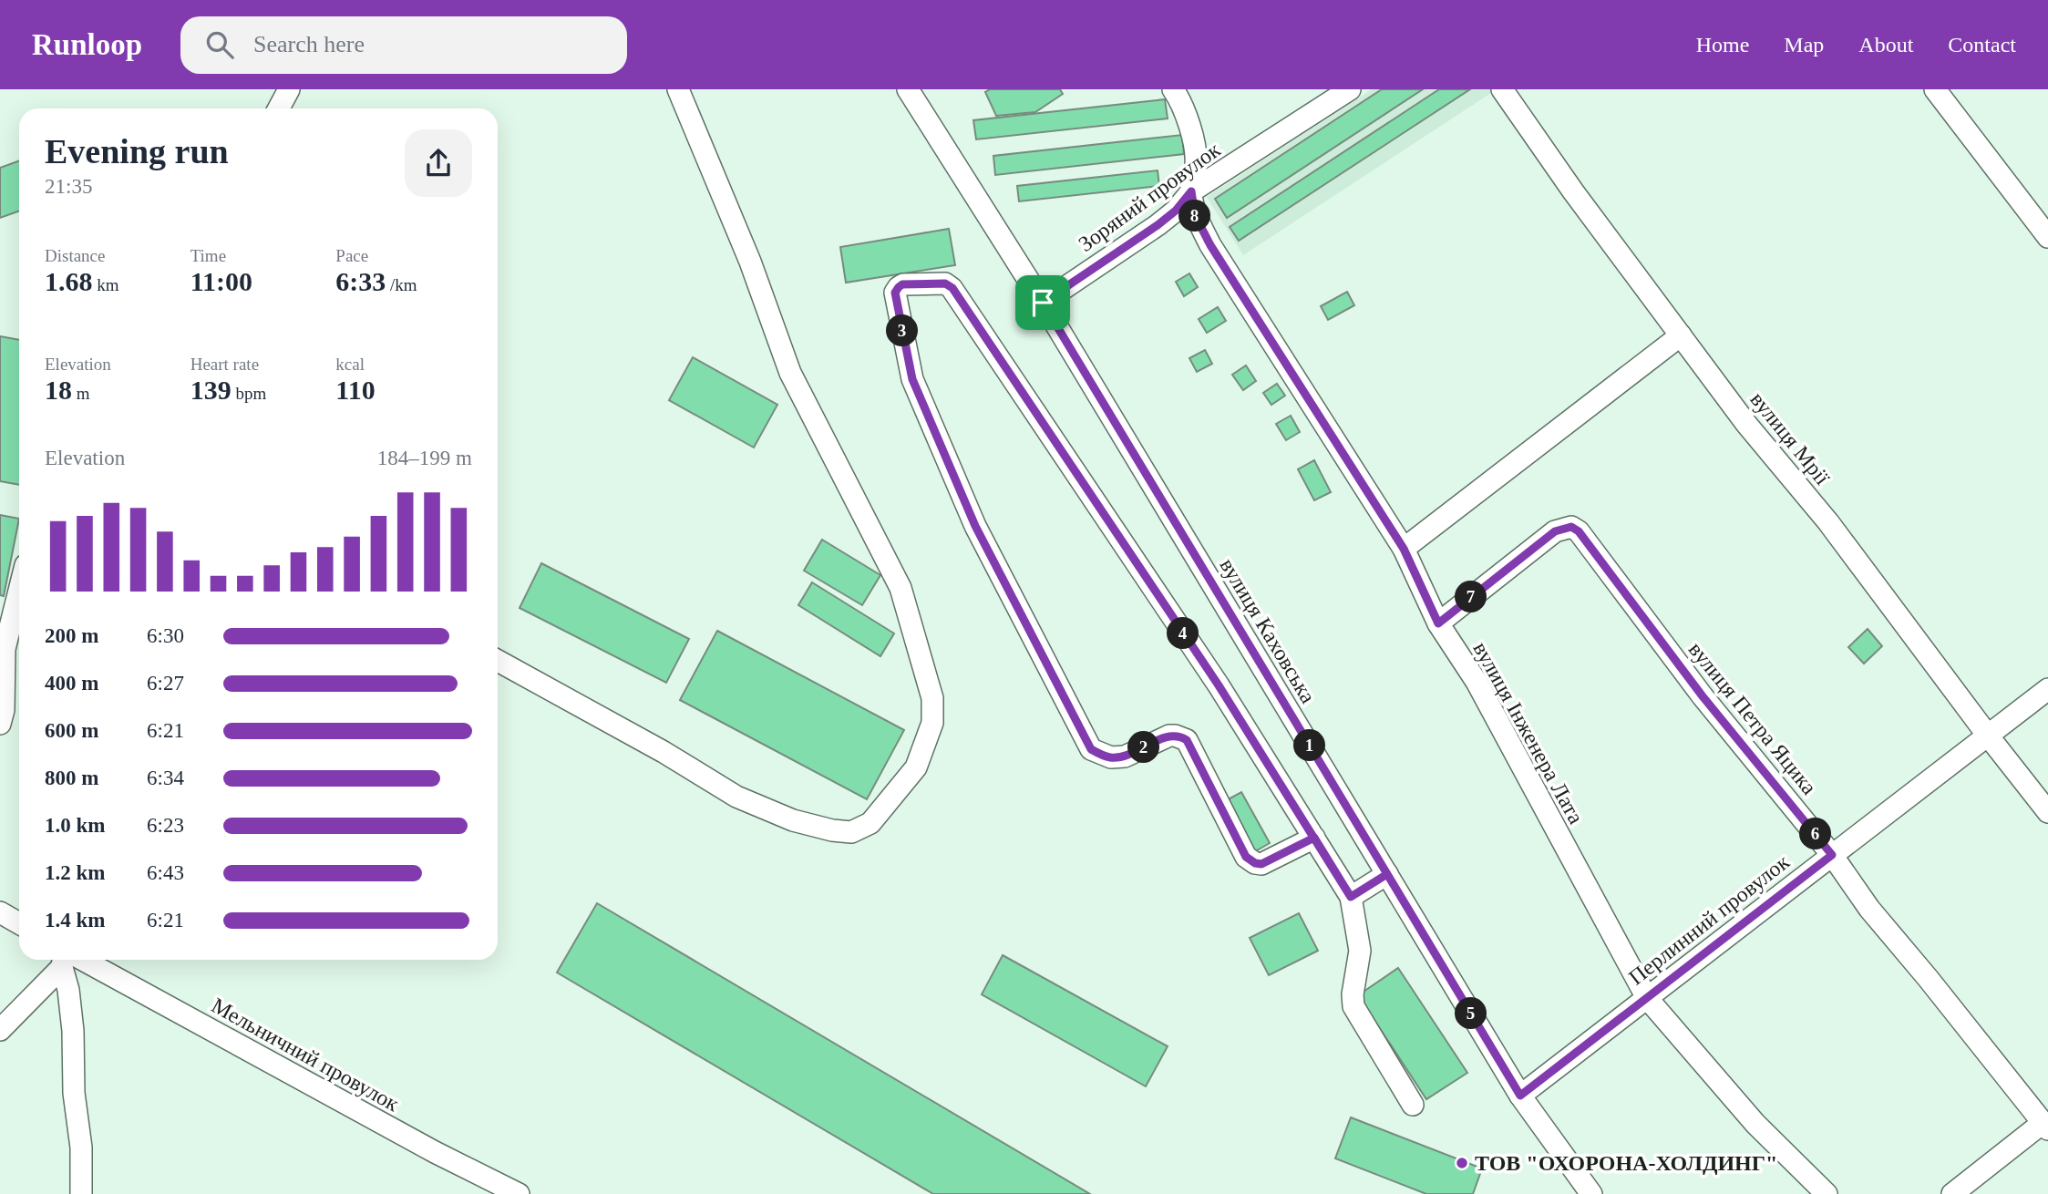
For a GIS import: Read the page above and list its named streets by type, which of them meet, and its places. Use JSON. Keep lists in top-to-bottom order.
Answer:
{
  "streets": {
    "street": [
      "Зоряний провулок",
      "вулиця Мрії",
      "вулиця Каховська",
      "вулиця Петра Яцика",
      "вулиця Інженера Лата",
      "Перлинний провулок",
      "Мельничний провулок"
    ]
  },
  "crossings": [
    ["Зоряний провулок", "вулиця Каховська"],
    ["Зоряний провулок", "вулиця Інженера Лата"],
    ["вулиця Мрії", "Перлинний провулок"],
    ["вулиця Каховська", "Перлинний провулок"],
    ["вулиця Петра Яцика", "вулиця Інженера Лата"],
    ["вулиця Петра Яцика", "Перлинний провулок"],
    ["вулиця Інженера Лата", "Перлинний провулок"]
  ],
  "places": ["ТОВ \"ОХОРОНА-ХОЛДИНГ\""],
  "page": {
    "header": "Runloop",
    "search": "Search here",
    "nav": [
      "Home",
      "Map",
      "About",
      "Contact"
    ],
    "heading": ["Evening run", "21:35"],
    "pins": [
      "8",
      "3",
      "7",
      "4",
      "1",
      "2",
      "6",
      "5"
    ],
    "stats": [
      ["Distance", "1.68 km"],
      ["Time", "11:00"],
      ["Pace", "6:33 /km"],
      ["Elevation", "18 m"],
      ["Heart rate", "139 bpm"],
      ["kcal", "110"]
    ],
    "chart": ["Elevation", "184–199 m"],
    "list": [
      {
        "name": "200 m",
        "note": "6:30"
      },
      {
        "name": "400 m",
        "note": "6:27"
      },
      {
        "name": "600 m",
        "note": "6:21"
      },
      {
        "name": "800 m",
        "note": "6:34"
      },
      {
        "name": "1.0 km",
        "note": "6:23"
      },
      {
        "name": "1.2 km",
        "note": "6:43"
      },
      {
        "name": "1.4 km",
        "note": "6:21"
      }
    ]
  }
}
